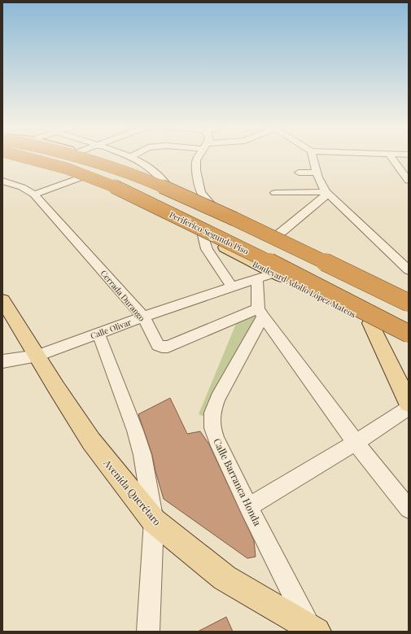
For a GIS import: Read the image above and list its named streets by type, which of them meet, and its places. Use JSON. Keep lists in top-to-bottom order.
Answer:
{
  "streets": {
    "highway": ["Periférico Segundo Piso"],
    "main road": ["Boulevard Adolfo López Mateos", "Avenida Querétaro"],
    "street": ["Cerrada Durango", "Calle Olivar", "Calle Barranca Honda"]
  },
  "crossings": [
    ["Boulevard Adolfo López Mateos", "Calle Olivar"],
    ["Cerrada Durango", "Calle Olivar"],
    ["Cerrada Durango", "Calle Barranca Honda"],
    ["Calle Olivar", "Avenida Querétaro"],
    ["Calle Barranca Honda", "Avenida Querétaro"]
  ]
}
